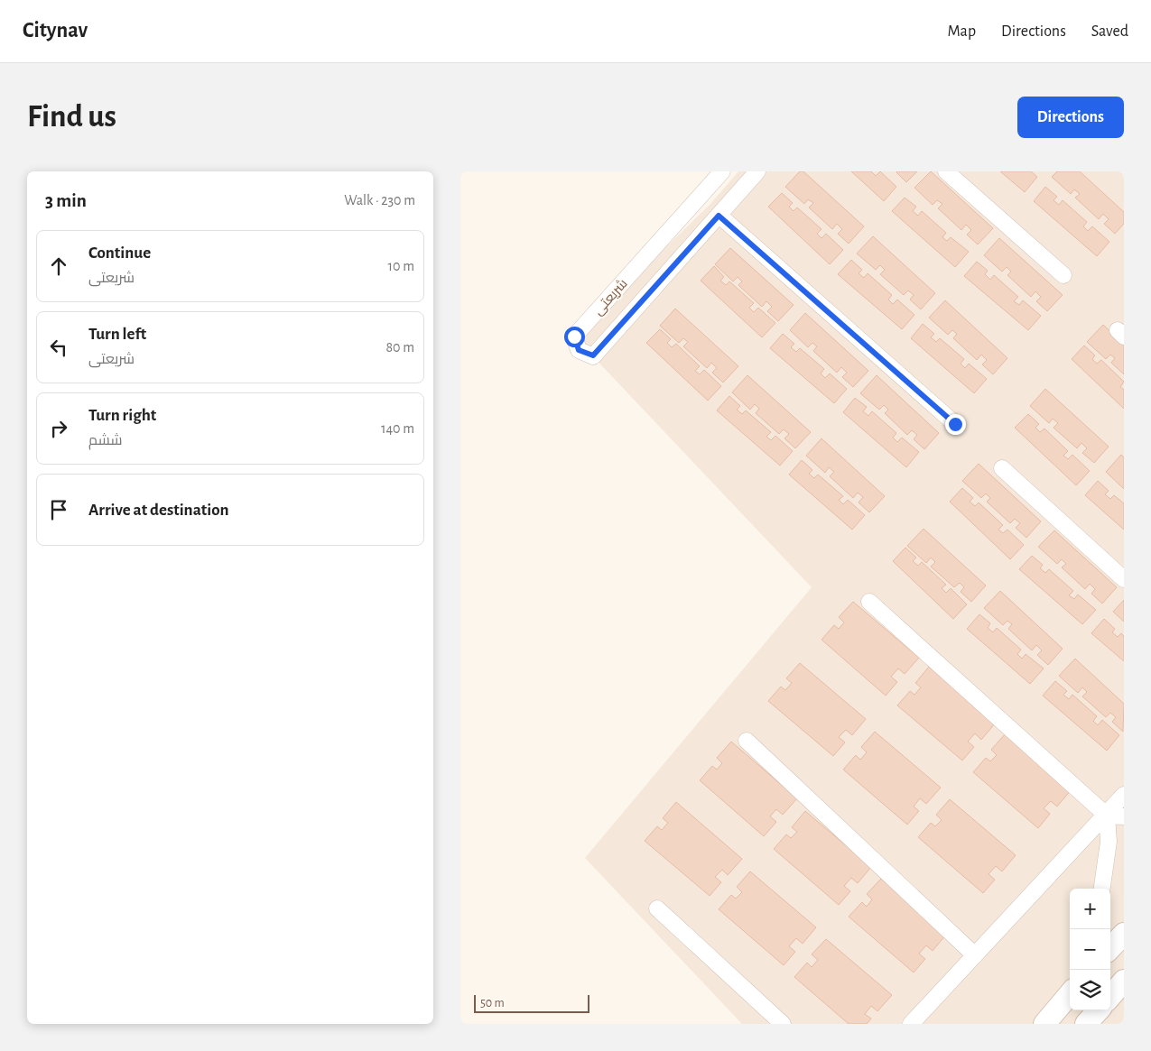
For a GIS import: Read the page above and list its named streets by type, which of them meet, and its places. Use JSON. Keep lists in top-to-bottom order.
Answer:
{
  "streets": {
    "street": ["شریعتی"]
  },
  "scale_bar": "50 m",
  "page": {
    "header": "Citynav",
    "nav": ["Map", "Directions", "Saved"],
    "buttons": "Directions",
    "title": "Find us",
    "heading": ["3 min", "Walk · 230 m"],
    "list": [
      ["Continue", "شریعتی", "10 m"],
      ["Turn left", "شریعتی", "80 m"],
      ["Turn right", "ششم", "140 m"],
      "Arrive at destination"
    ],
    "map_buttons": ["+", "−"],
    "scale": "50 m"
  }
}
